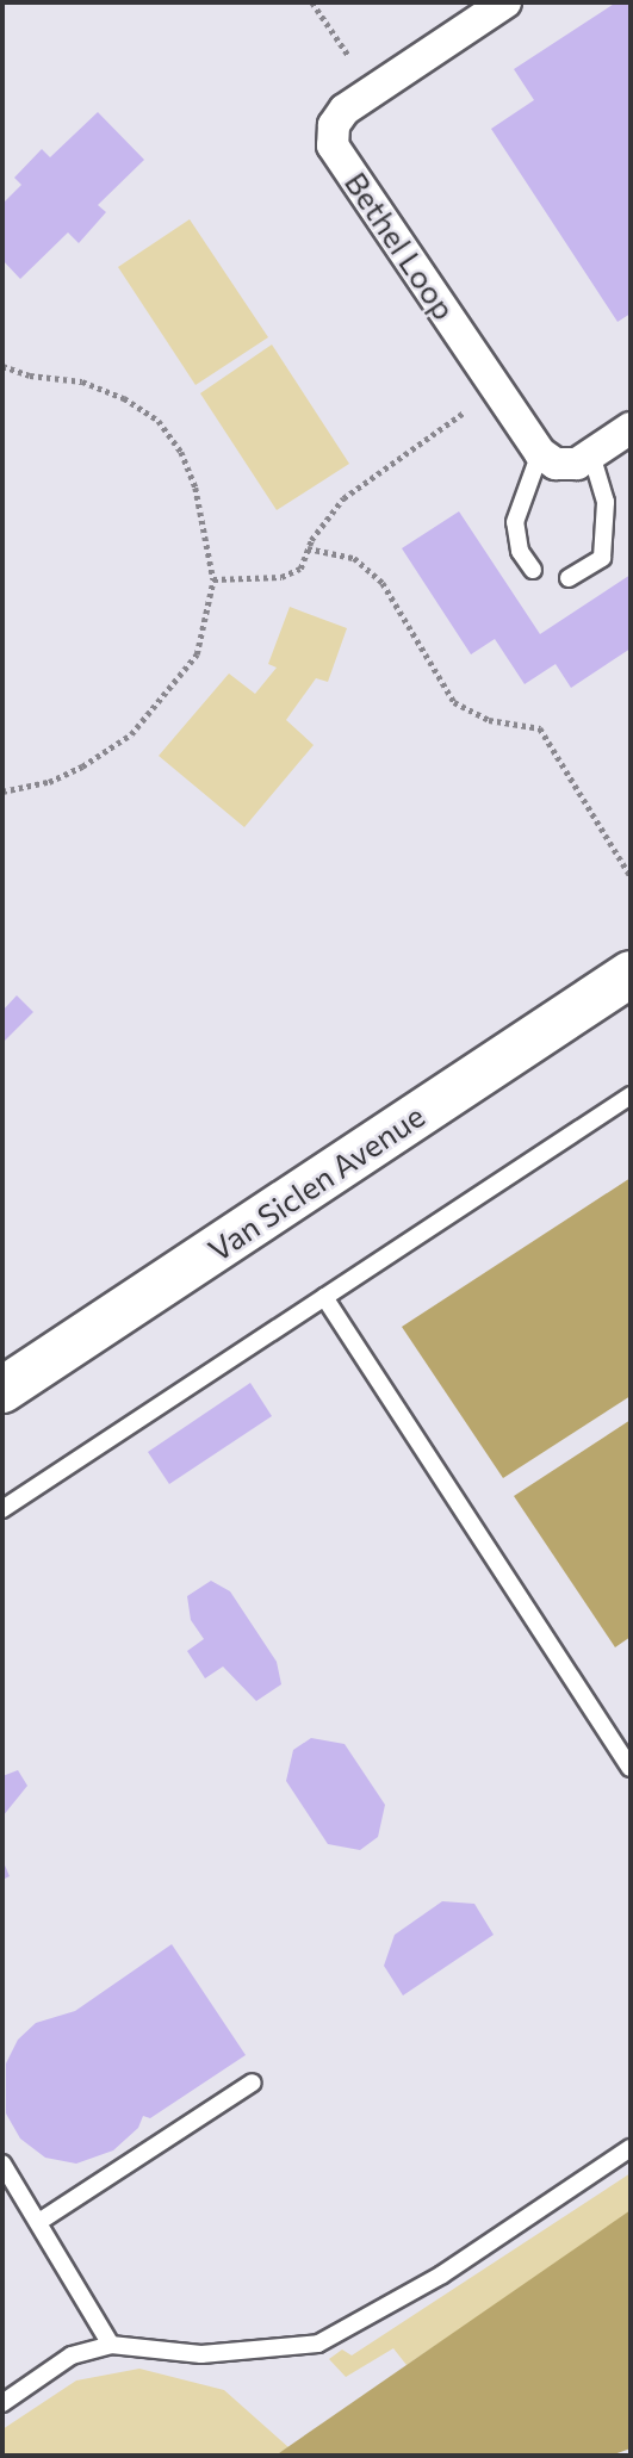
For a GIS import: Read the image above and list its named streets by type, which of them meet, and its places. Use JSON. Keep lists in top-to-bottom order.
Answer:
{
  "streets": {
    "street": ["Bethel Loop", "Van Siclen Avenue"]
  }
}
